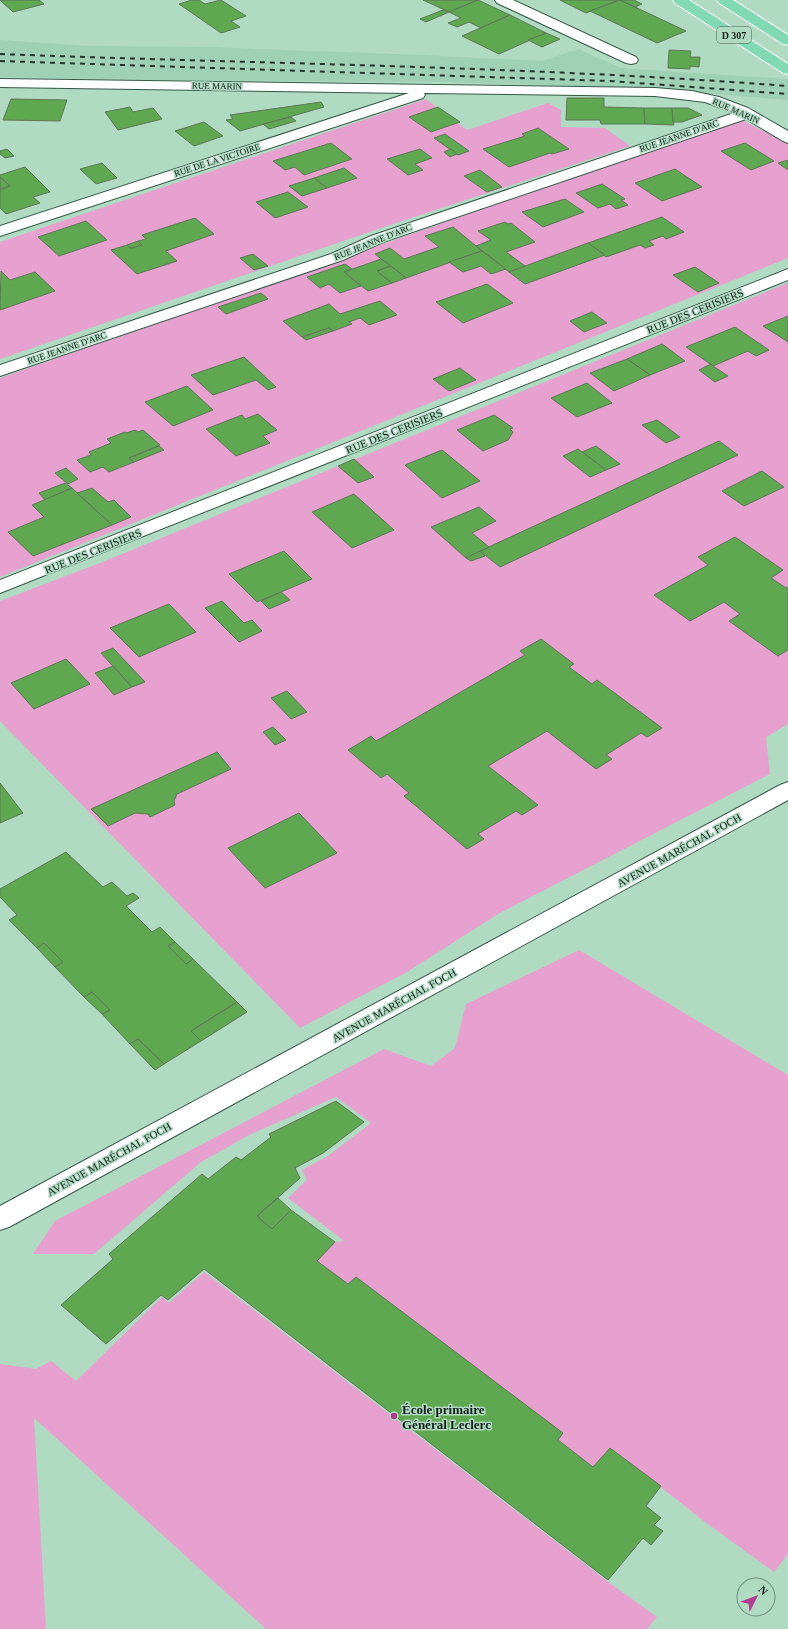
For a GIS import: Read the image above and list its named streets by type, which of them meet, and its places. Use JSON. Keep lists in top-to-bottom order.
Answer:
{
  "streets": {
    "main road": ["D 307"],
    "street": [
      "RUE MARIN",
      "RUE JEANNE D'ARC",
      "RUE DE LA VICTOIRE",
      "RUE DES CERISIERS",
      "AVENUE MARÉCHAL FOCH"
    ]
  },
  "crossings": [
    ["RUE MARIN", "RUE JEANNE D'ARC"],
    ["RUE MARIN", "RUE DE LA VICTOIRE"]
  ],
  "places": ["École primaire Général Leclerc"],
  "north": "top right"
}
